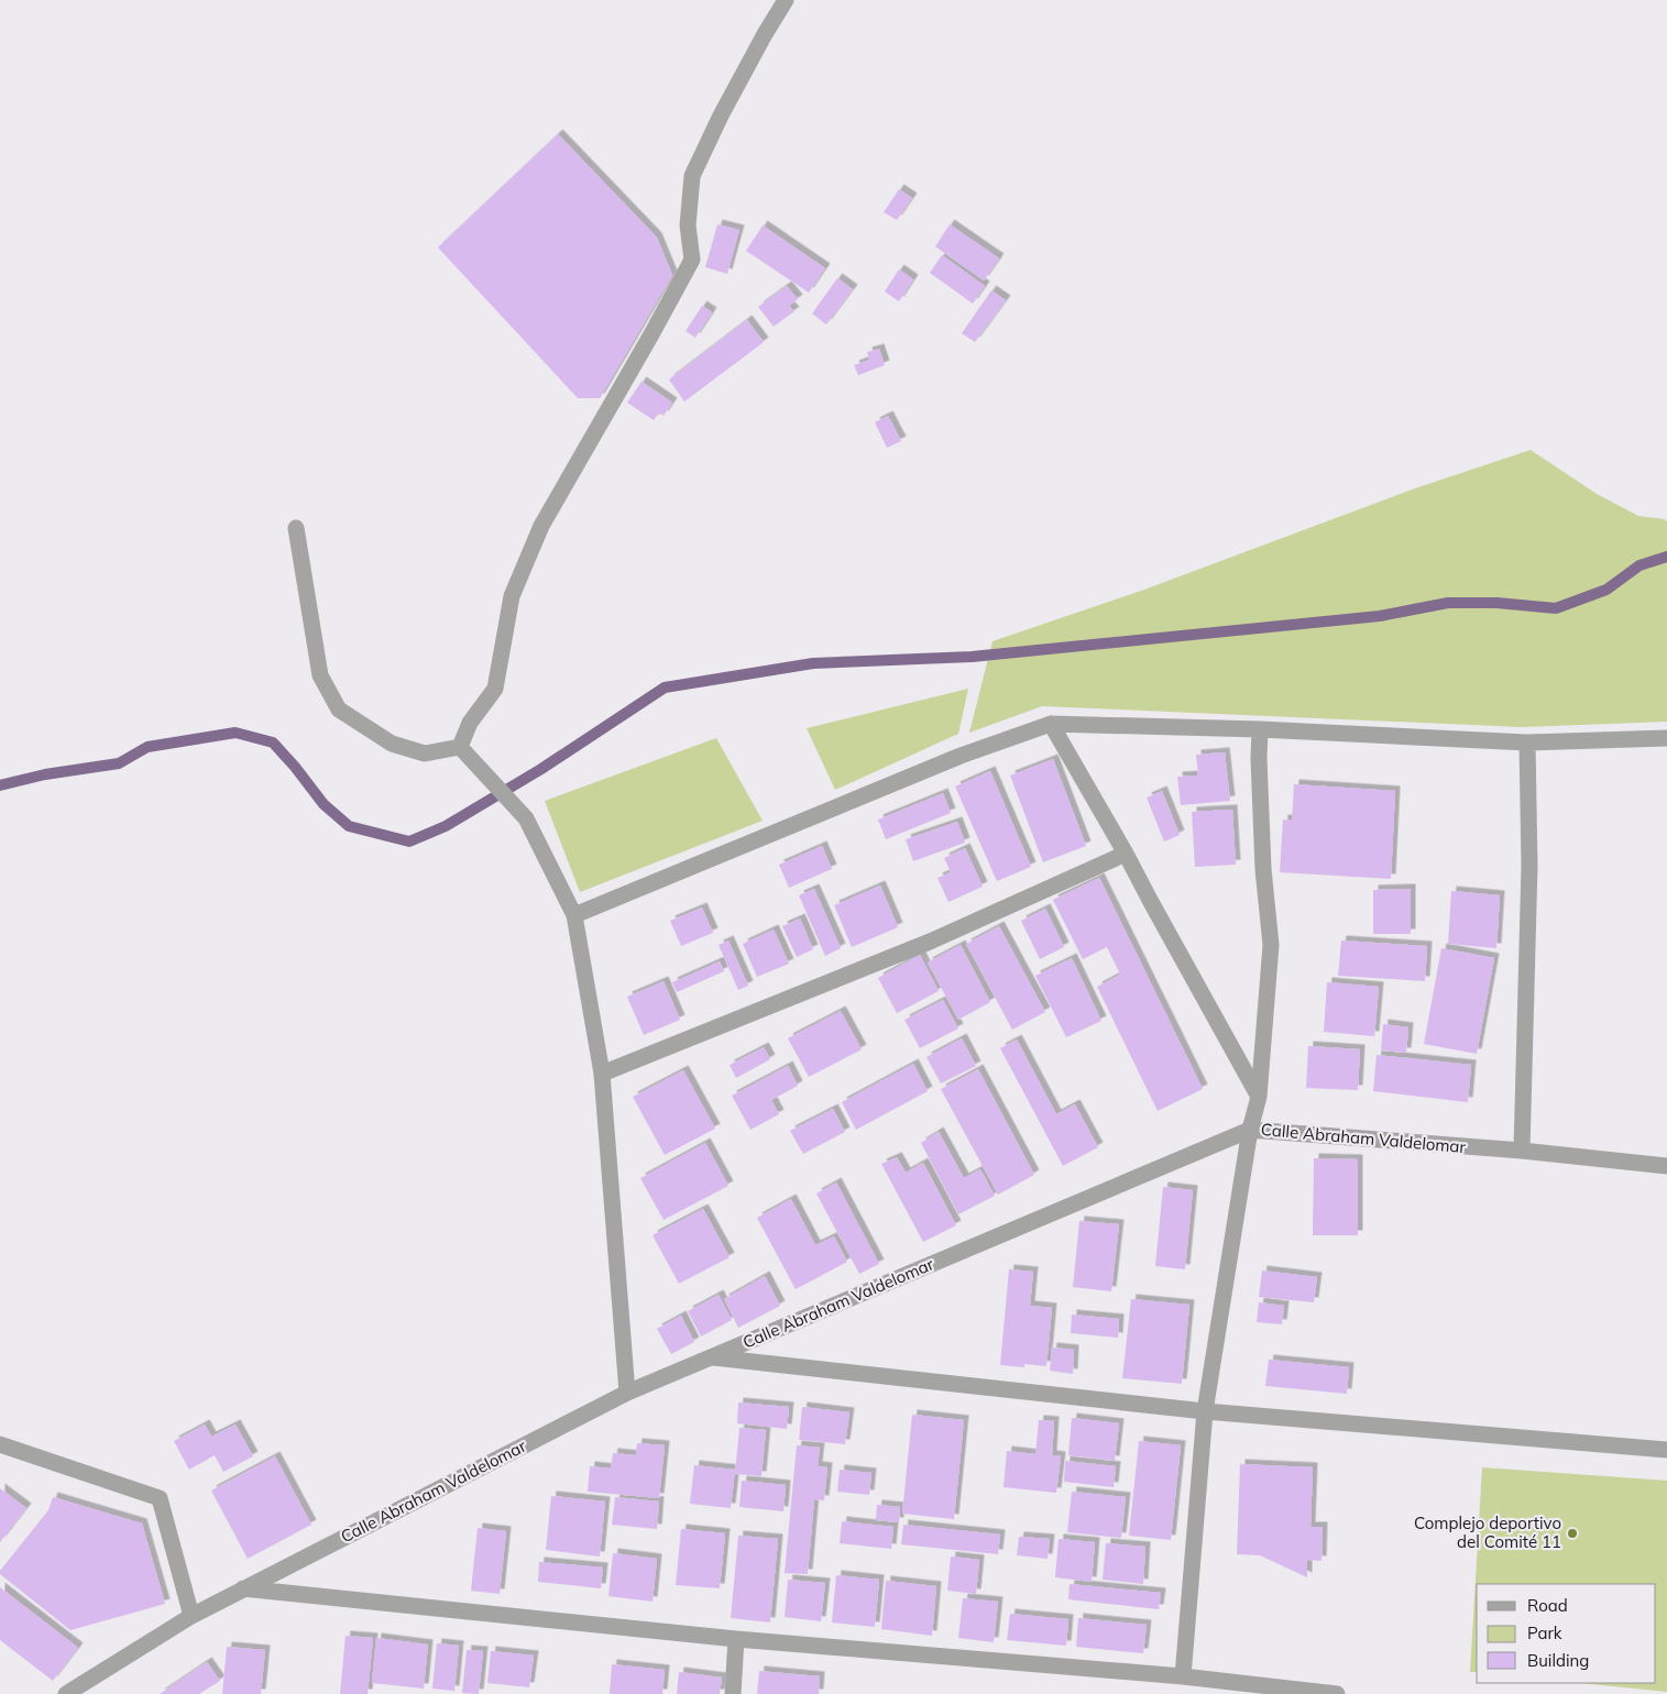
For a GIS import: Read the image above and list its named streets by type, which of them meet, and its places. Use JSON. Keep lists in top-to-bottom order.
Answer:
{
  "streets": {
    "street": ["Calle Abraham Valdelomar"]
  },
  "places": ["Complejo deportivo del Comité 11"],
  "legend": ["Road", "Park", "Building"]
}
